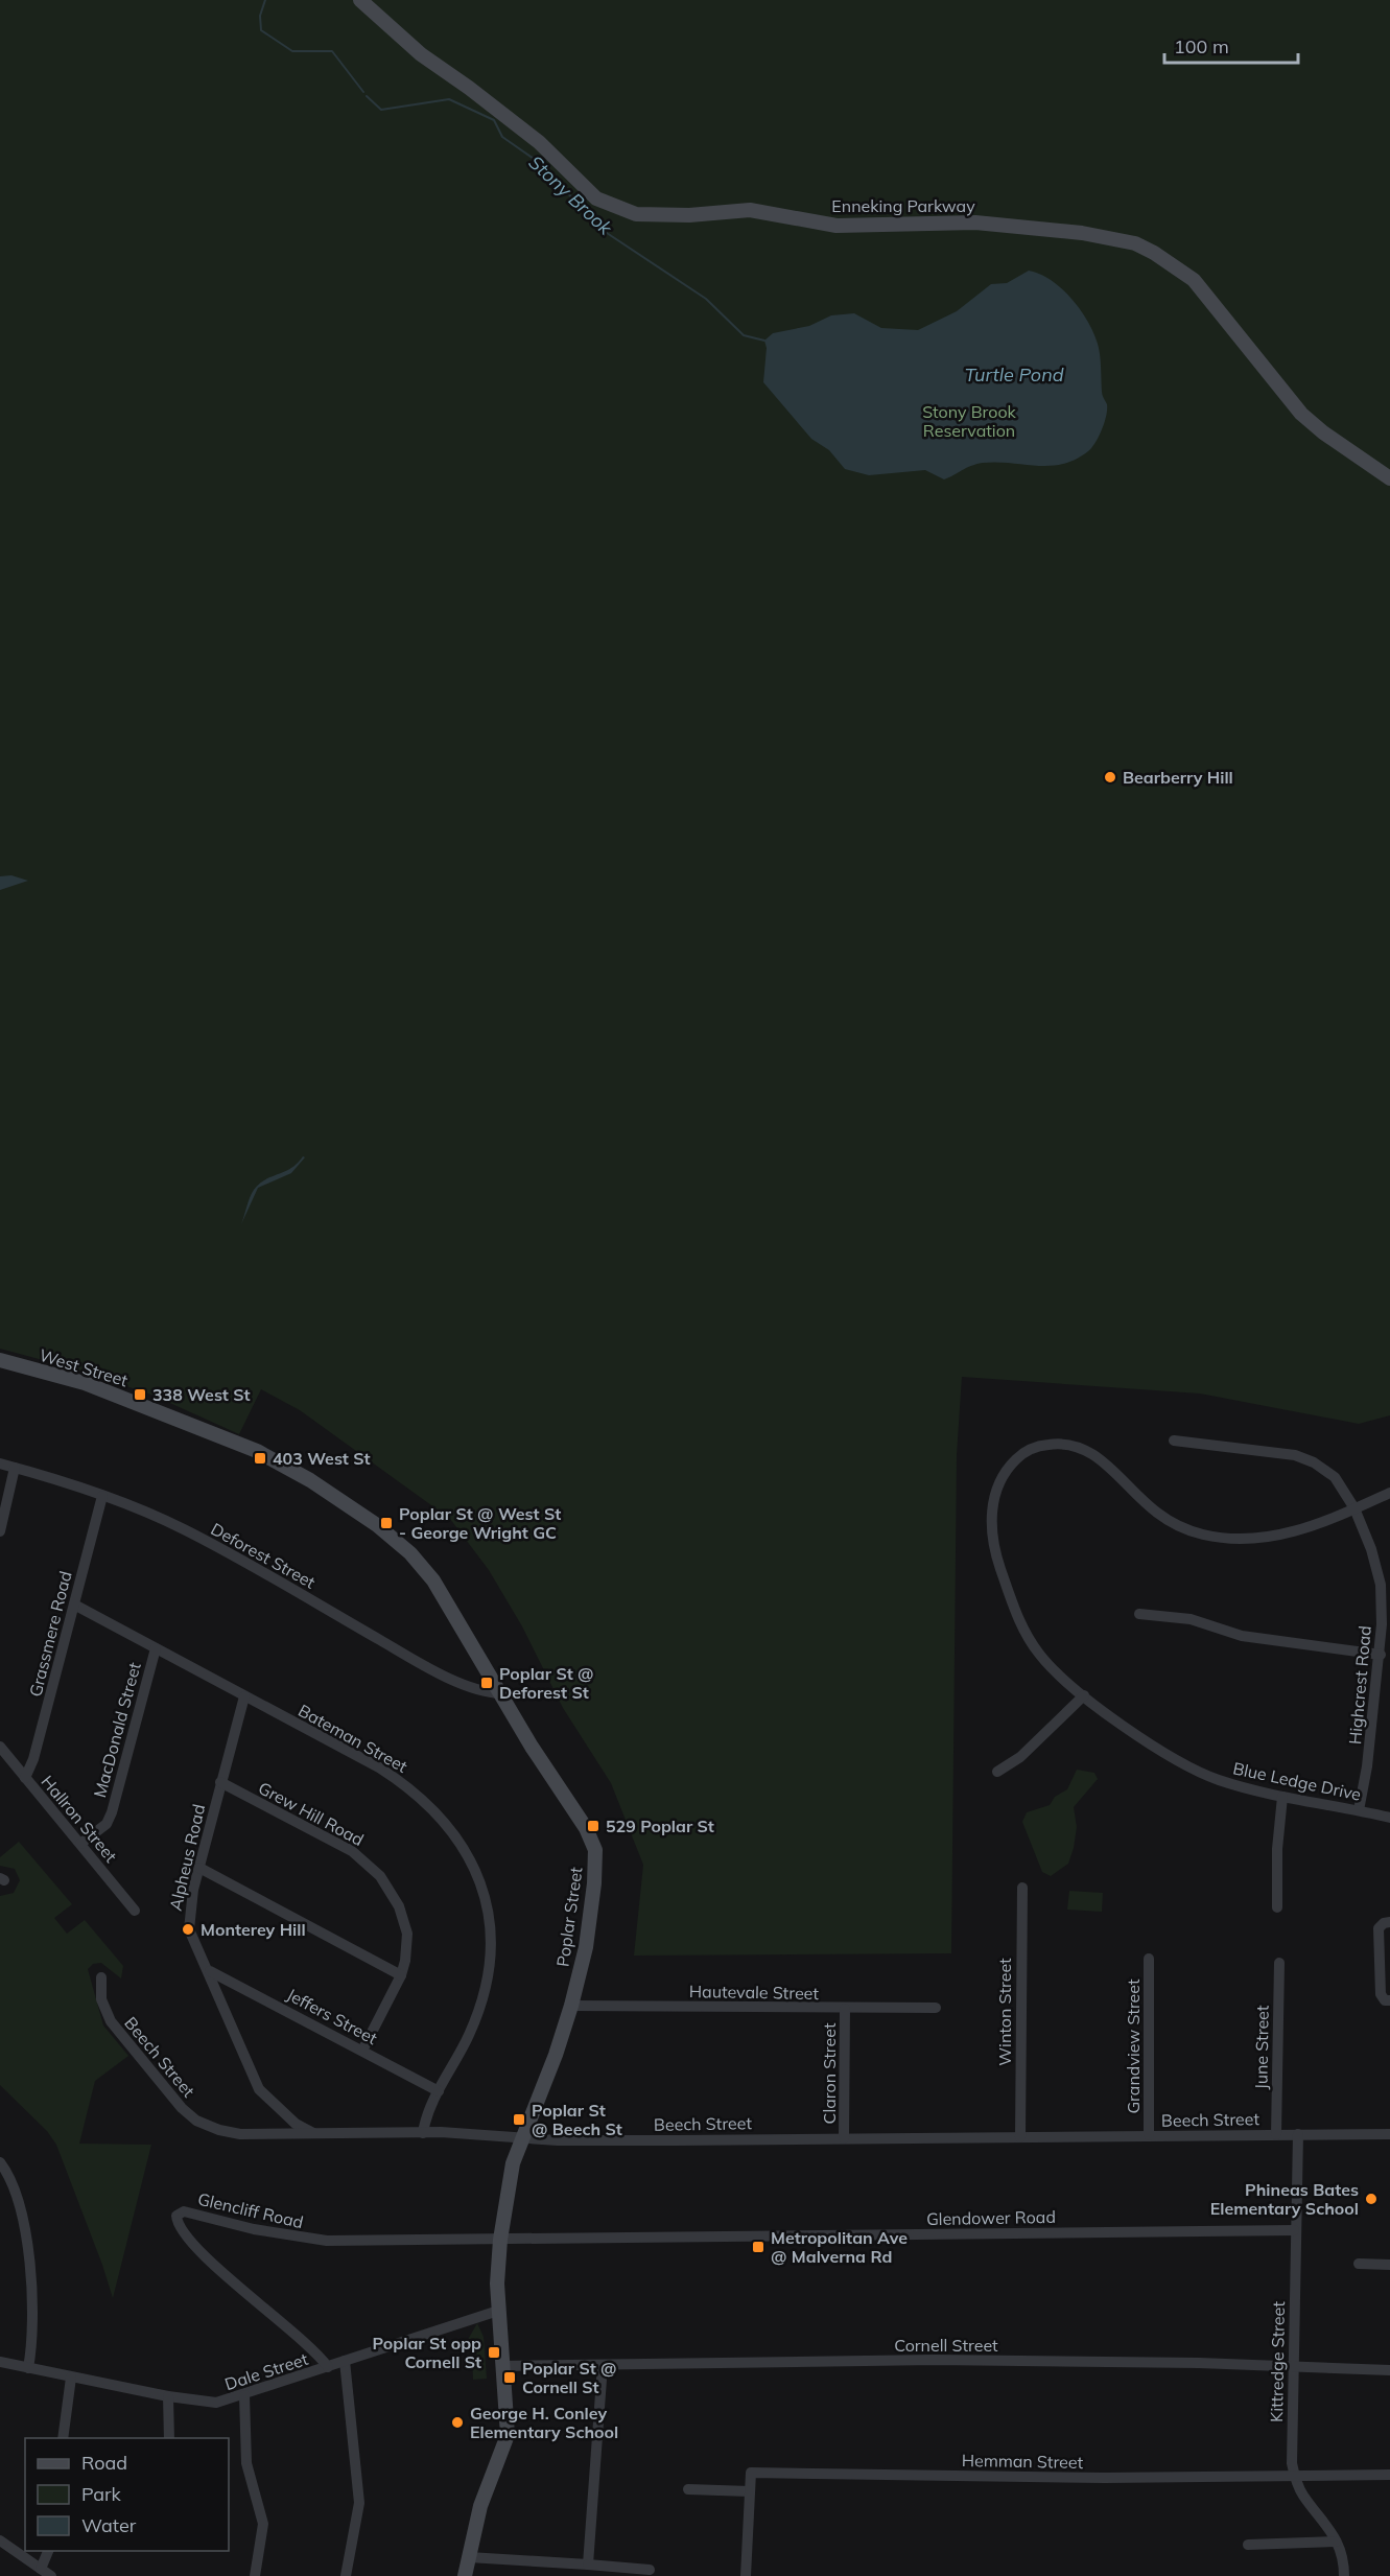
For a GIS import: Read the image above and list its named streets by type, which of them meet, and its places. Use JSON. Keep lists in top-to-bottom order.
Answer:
{
  "streets": {
    "street": [
      "Enneking Parkway",
      "West Street",
      "Deforest Street",
      "Grassmere Road",
      "Highcrest Road",
      "MacDonald Street",
      "Bateman Street",
      "Blue Ledge Drive",
      "Grew Hill Road",
      "Hallron Street",
      "Alpheus Road",
      "Poplar Street",
      "Hautevale Street",
      "Winton Street",
      "Jeffers Street",
      "Grandview Street",
      "June Street",
      "Beech Street",
      "Claron Street",
      "Glencliff Road",
      "Glendower Road",
      "Cornell Street",
      "Kittredge Street",
      "Dale Street",
      "Hemman Street"
    ]
  },
  "crossings": [
    ["West Street", "Poplar Street"],
    ["Deforest Street", "Grassmere Road"],
    ["Deforest Street", "Poplar Street"],
    ["Grassmere Road", "Bateman Street"],
    ["Grassmere Road", "Hallron Street"],
    ["Highcrest Road", "Blue Ledge Drive"],
    ["MacDonald Street", "Bateman Street"],
    ["MacDonald Street", "Hallron Street"],
    ["Bateman Street", "Alpheus Road"],
    ["Bateman Street", "Jeffers Street"],
    ["Bateman Street", "Beech Street"],
    ["Grew Hill Road", "Alpheus Road"],
    ["Grew Hill Road", "Jeffers Street"],
    ["Alpheus Road", "Jeffers Street"],
    ["Alpheus Road", "Beech Street"],
    ["Poplar Street", "Hautevale Street"],
    ["Poplar Street", "Beech Street"],
    ["Poplar Street", "Glencliff Road"],
    ["Poplar Street", "Glendower Road"],
    ["Poplar Street", "Cornell Street"],
    ["Poplar Street", "Dale Street"],
    ["Hautevale Street", "Claron Street"],
    ["Winton Street", "Beech Street"],
    ["Grandview Street", "Beech Street"],
    ["June Street", "Beech Street"],
    ["Beech Street", "Claron Street"],
    ["Beech Street", "Kittredge Street"],
    ["Glencliff Road", "Glendower Road"],
    ["Glencliff Road", "Dale Street"],
    ["Glendower Road", "Kittredge Street"],
    ["Cornell Street", "Kittredge Street"],
    ["Kittredge Street", "Hemman Street"]
  ],
  "water": ["Stony Brook", "Turtle Pond"],
  "parks": ["Stony Brook Reservation"],
  "places": {
    "other": [
      "Bearberry Hill",
      "Monterey Hill",
      "Phineas Bates Elementary School",
      "George H. Conley Elementary School"
    ],
    "transit": [
      "338 West St",
      "403 West St",
      "Poplar St @ West St - George Wright GC",
      "Poplar St @ Deforest St",
      "529 Poplar St",
      "Poplar St @ Beech St",
      "Metropolitan Ave @ Malverna Rd",
      "Poplar St opp Cornell St",
      "Poplar St @ Cornell St"
    ]
  },
  "legend": ["Road", "Park", "Water"],
  "scale_bar": "100 m"
}
